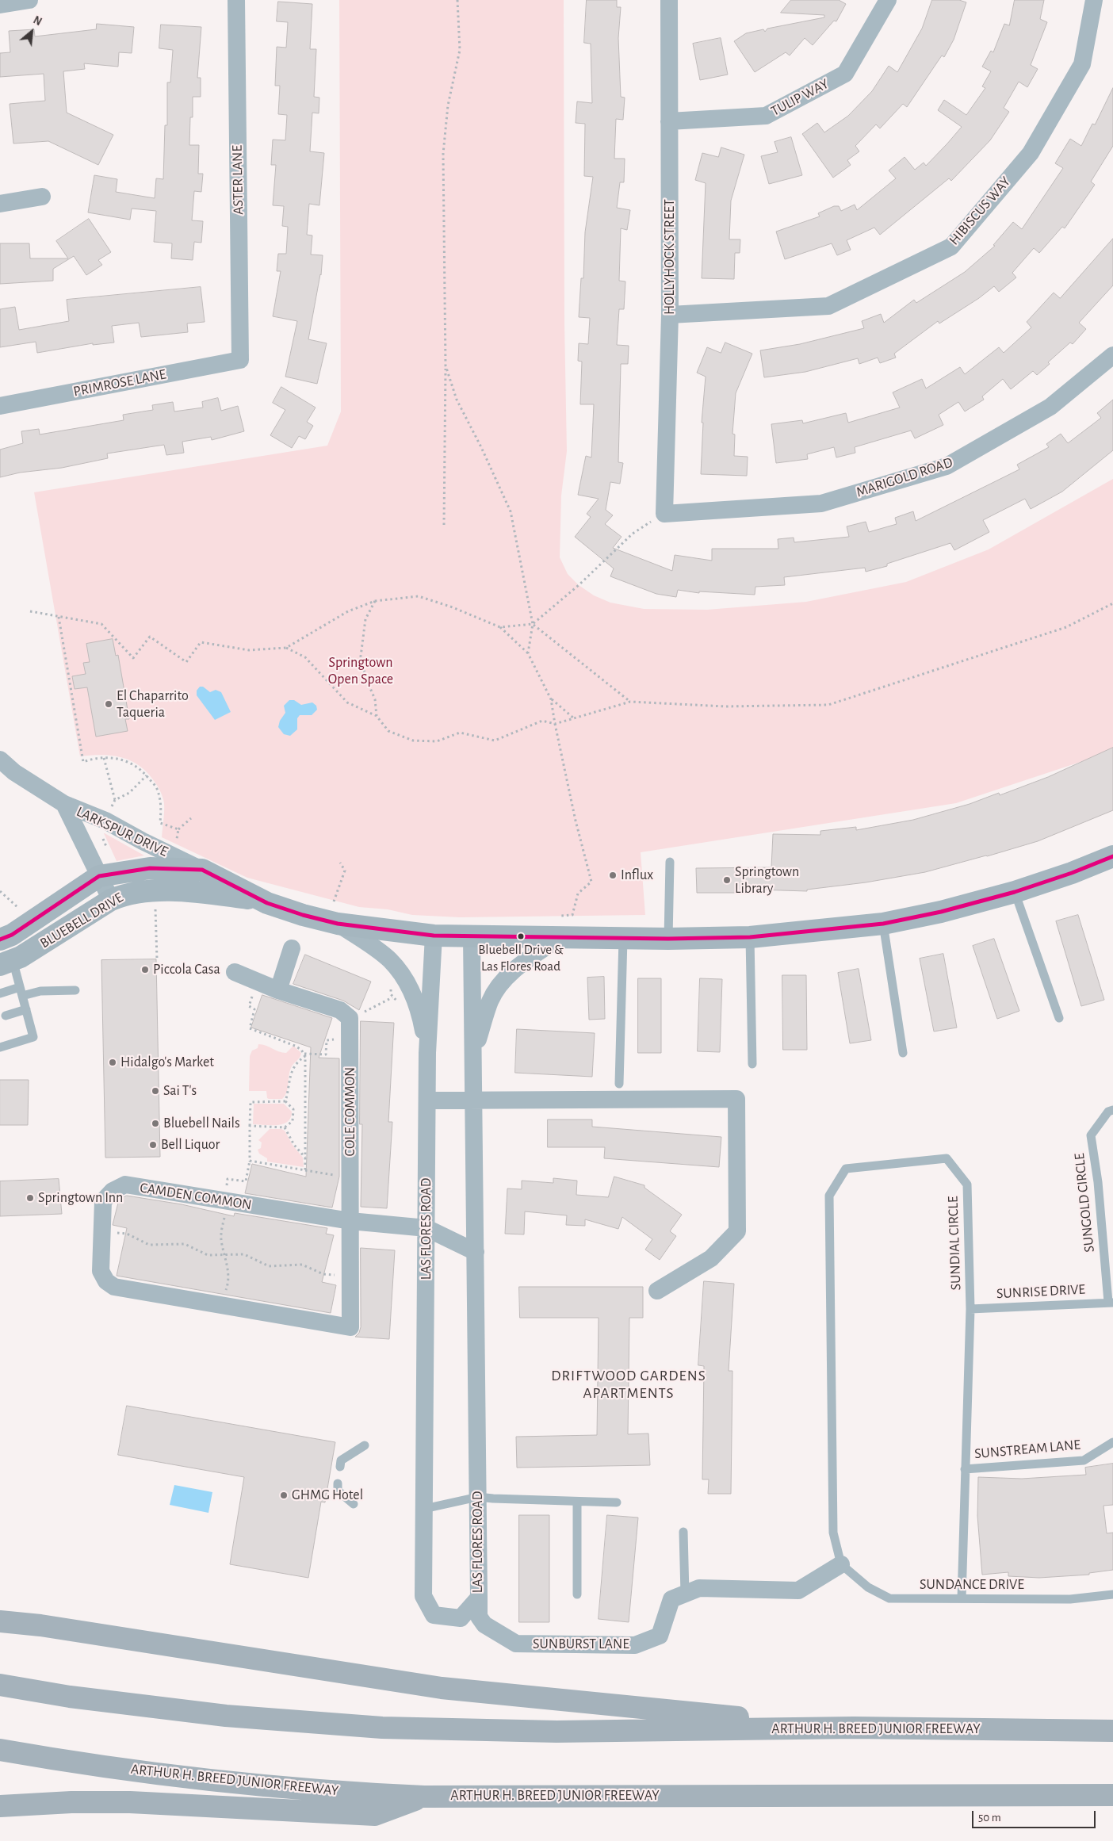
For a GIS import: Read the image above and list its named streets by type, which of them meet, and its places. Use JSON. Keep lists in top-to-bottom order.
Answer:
{
  "streets": {
    "highway": ["ARTHUR H. BREED JUNIOR FREEWAY"],
    "street": [
      "TULIP WAY",
      "ASTER LANE",
      "HIBISCUS WAY",
      "HOLLYHOCK STREET",
      "PRIMROSE LANE",
      "MARIGOLD ROAD",
      "LARKSPUR DRIVE",
      "BLUEBELL DRIVE",
      "COLE COMMON",
      "CAMDEN COMMON",
      "LAS FLORES ROAD",
      "SUNBURST LANE"
    ],
    "lane": [
      "SUNGOLD CIRCLE",
      "SUNDIAL CIRCLE",
      "SUNRISE DRIVE",
      "SUNSTREAM LANE",
      "SUNDANCE DRIVE"
    ]
  },
  "crossings": [
    ["TULIP WAY", "HOLLYHOCK STREET"],
    ["ASTER LANE", "PRIMROSE LANE"],
    ["HIBISCUS WAY", "HOLLYHOCK STREET"],
    ["HOLLYHOCK STREET", "MARIGOLD ROAD"],
    ["LARKSPUR DRIVE", "BLUEBELL DRIVE"],
    ["BLUEBELL DRIVE", "LAS FLORES ROAD"],
    ["COLE COMMON", "CAMDEN COMMON"],
    ["CAMDEN COMMON", "LAS FLORES ROAD"],
    ["SUNGOLD CIRCLE", "SUNRISE DRIVE"],
    ["LAS FLORES ROAD", "SUNBURST LANE"],
    ["SUNDIAL CIRCLE", "SUNRISE DRIVE"],
    ["SUNDIAL CIRCLE", "SUNSTREAM LANE"],
    ["SUNDIAL CIRCLE", "SUNDANCE DRIVE"],
    ["SUNDIAL CIRCLE", "SUNBURST LANE"],
    ["SUNDANCE DRIVE", "SUNBURST LANE"]
  ],
  "districts": ["DRIFTWOOD GARDENS APARTMENTS"],
  "parks": ["Springtown Open Space"],
  "places": [
    "El Chaparrito Taqueria",
    "Influx",
    "Springtown Library",
    "Bluebell Drive & Las Flores Road",
    "Piccola Casa",
    "Hidalgo's Market",
    "Sai T's",
    "Bluebell Nails",
    "Bell Liquor",
    "Springtown Inn",
    "GHMG Hotel"
  ],
  "scale_bar": "50 m",
  "north": "top right"
}
